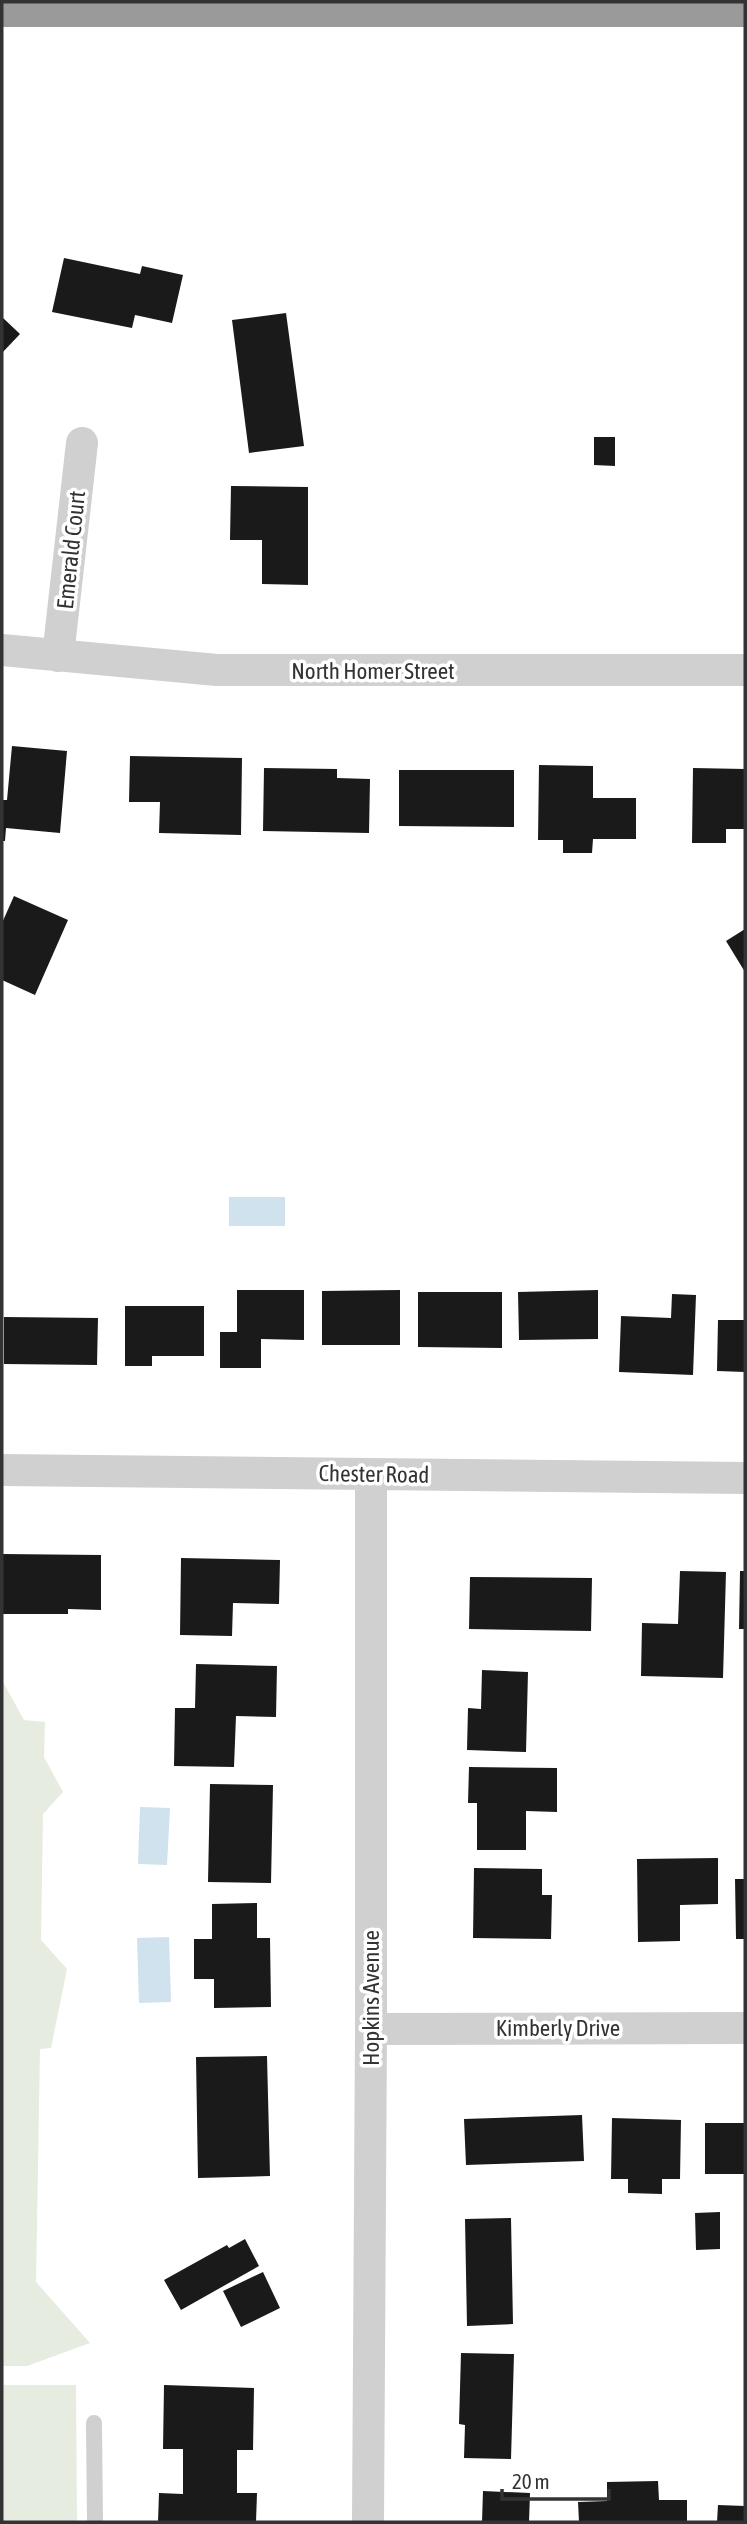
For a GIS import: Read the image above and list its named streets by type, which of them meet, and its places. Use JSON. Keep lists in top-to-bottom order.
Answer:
{
  "streets": {
    "street": [
      "Emerald Court",
      "North Homer Street",
      "Chester Road",
      "Hopkins Avenue",
      "Kimberly Drive"
    ]
  },
  "crossings": [
    ["Emerald Court", "North Homer Street"],
    ["Chester Road", "Hopkins Avenue"],
    ["Hopkins Avenue", "Kimberly Drive"]
  ],
  "scale_bar": "20 m"
}
